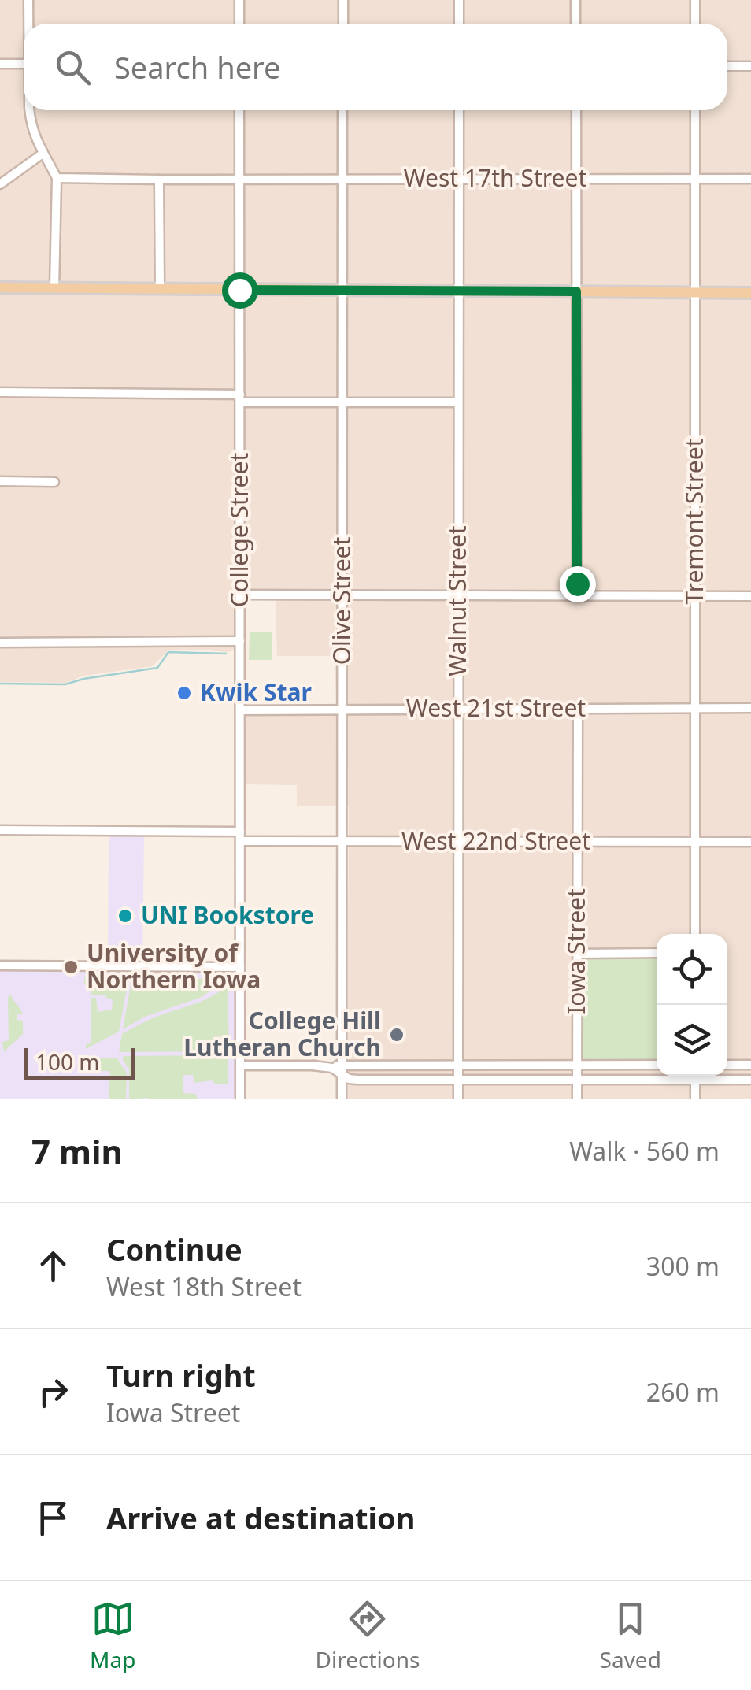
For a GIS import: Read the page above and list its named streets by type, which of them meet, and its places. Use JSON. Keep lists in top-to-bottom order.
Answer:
{
  "streets": {
    "street": [
      "West 17th Street",
      "Tremont Street",
      "College Street",
      "Olive Street",
      "Walnut Street",
      "West 21st Street",
      "West 22nd Street",
      "Iowa Street"
    ]
  },
  "crossings": [
    ["West 17th Street", "Tremont Street"],
    ["West 17th Street", "College Street"],
    ["West 17th Street", "Olive Street"],
    ["West 17th Street", "Walnut Street"],
    ["Tremont Street", "West 21st Street"],
    ["Tremont Street", "West 22nd Street"],
    ["College Street", "West 21st Street"],
    ["College Street", "West 22nd Street"],
    ["Olive Street", "West 21st Street"],
    ["Olive Street", "West 22nd Street"],
    ["Walnut Street", "West 21st Street"],
    ["Walnut Street", "West 22nd Street"],
    ["West 21st Street", "Iowa Street"],
    ["West 22nd Street", "Iowa Street"]
  ],
  "places": [
    "Kwik Star",
    "UNI Bookstore",
    "University of Northern Iowa",
    "College Hill Lutheran Church"
  ],
  "scale_bar": "100 m",
  "page": {
    "search": "Search here",
    "scale": "100 m",
    "heading": ["7 min", "Walk · 560 m"],
    "list": [
      ["Continue", "West 18th Street", "300 m"],
      ["Turn right", "Iowa Street", "260 m"],
      "Arrive at destination"
    ],
    "nav": ["Map", "Directions", "Saved"]
  }
}
